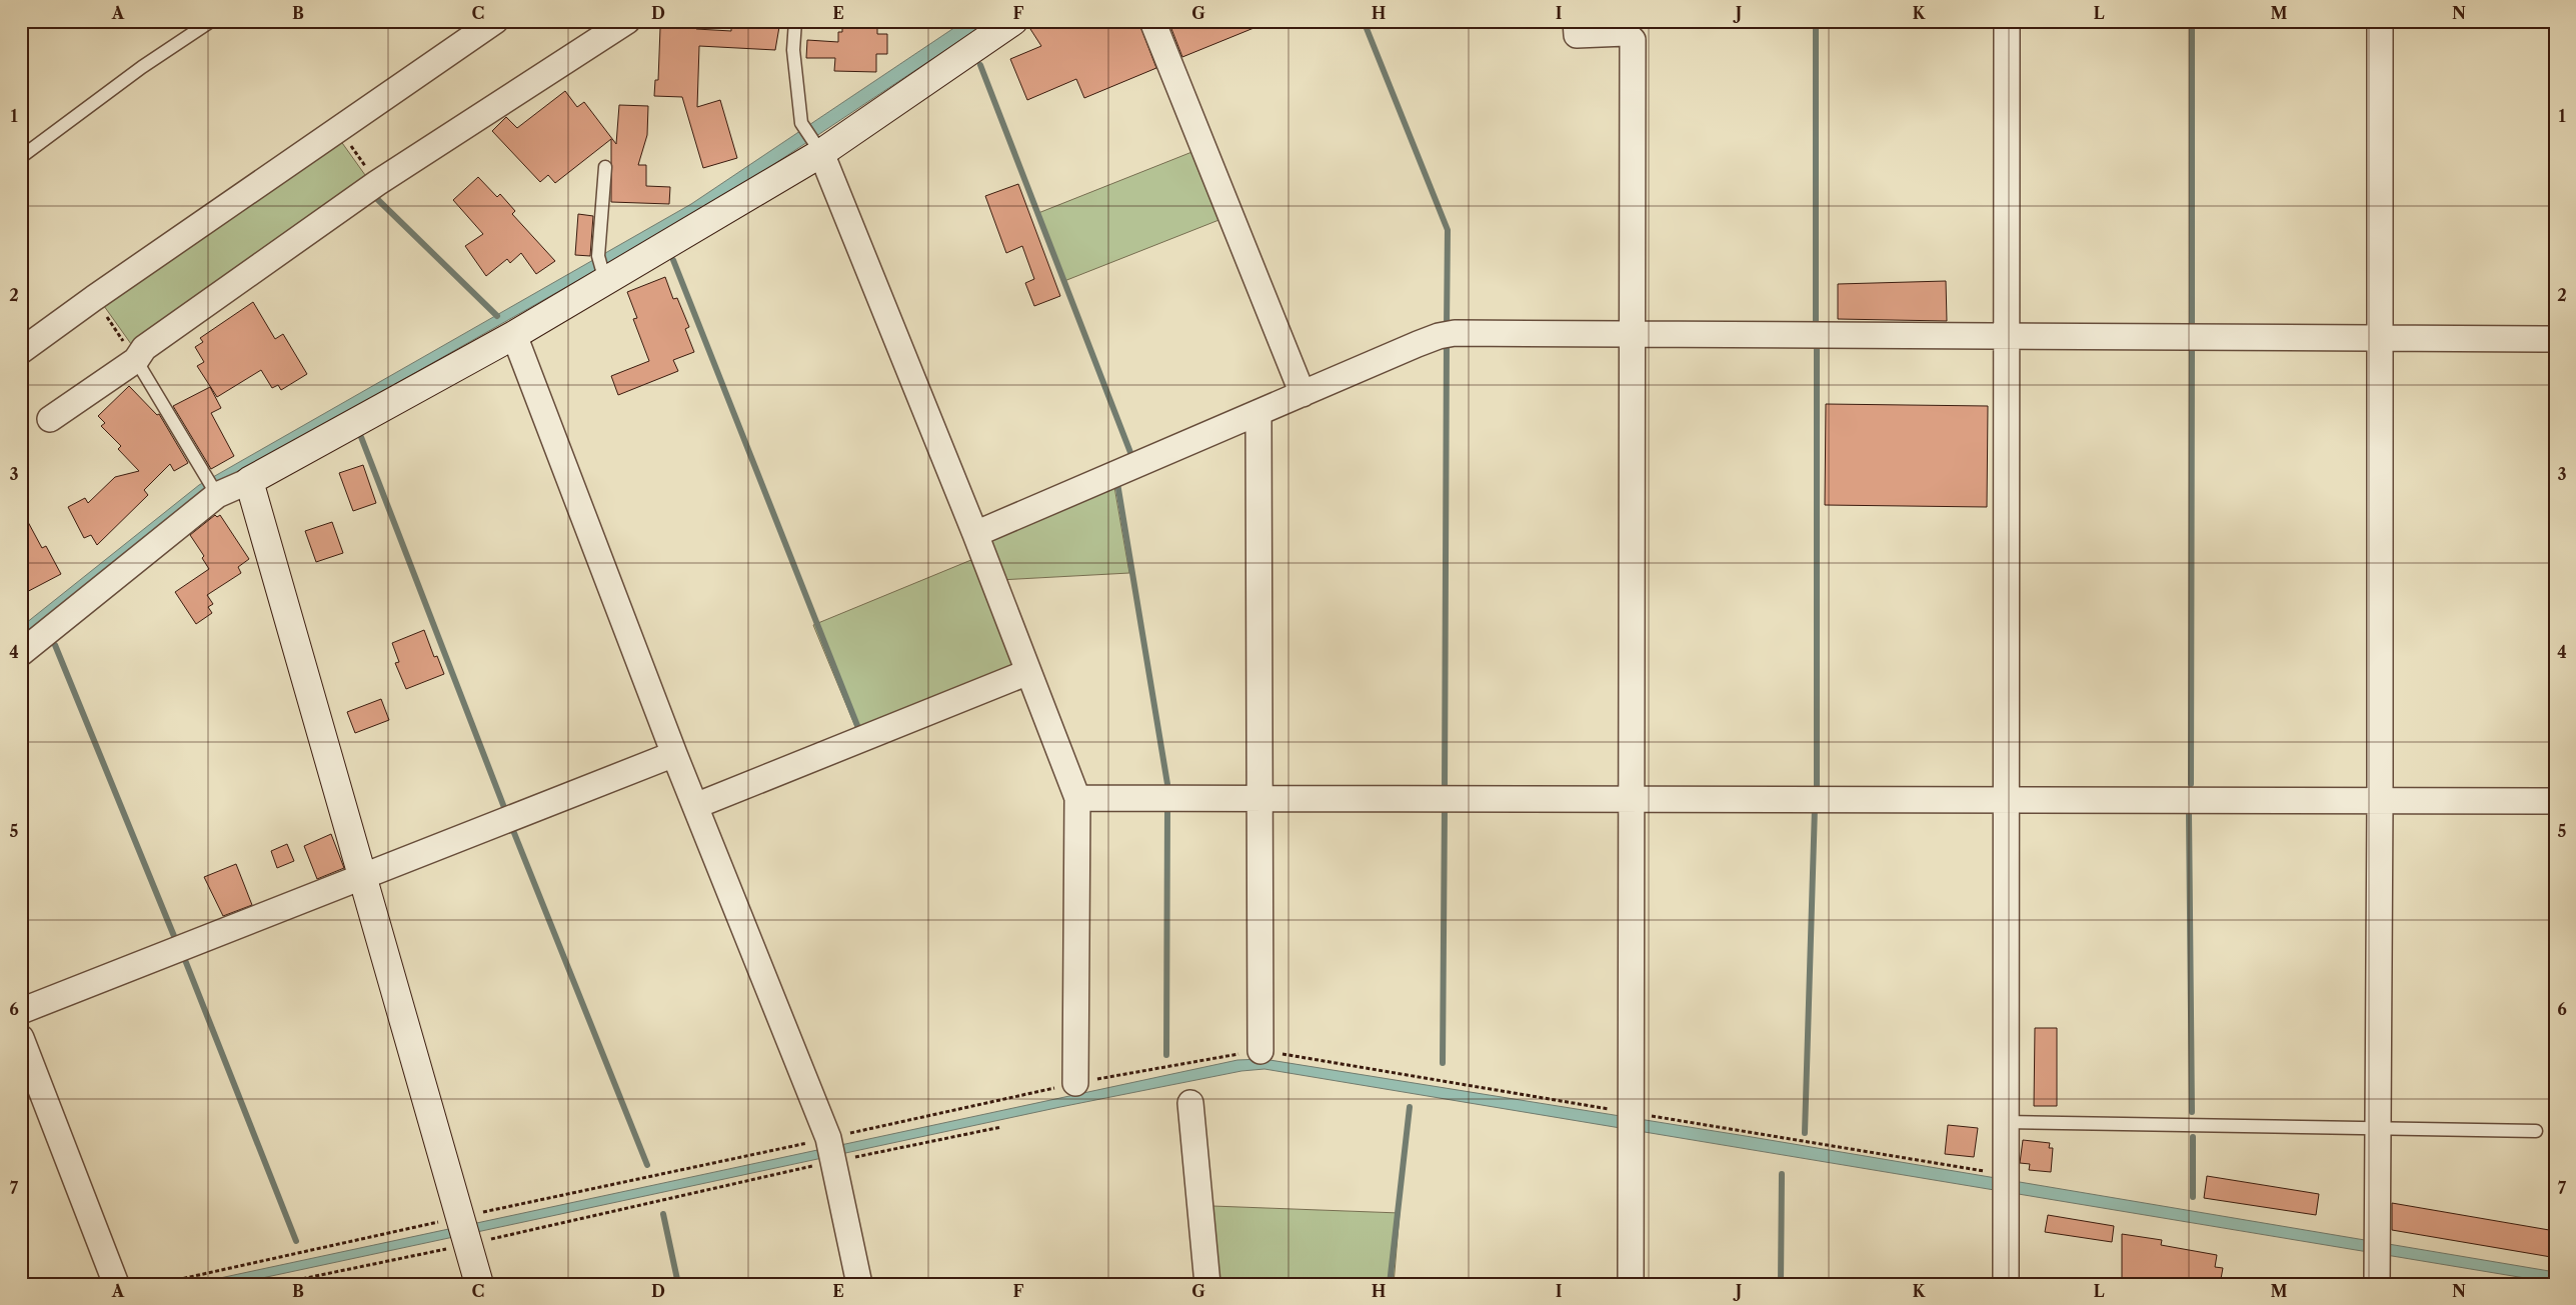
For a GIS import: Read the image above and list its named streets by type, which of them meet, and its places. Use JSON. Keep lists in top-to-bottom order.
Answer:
{
  "grid": {
    "columns": [
      "A",
      "B",
      "C",
      "D",
      "E",
      "F",
      "G",
      "H",
      "I",
      "J",
      "K",
      "L",
      "M",
      "N"
    ],
    "rows": [
      "1",
      "2",
      "3",
      "4",
      "5",
      "6",
      "7"
    ]
  }
}
